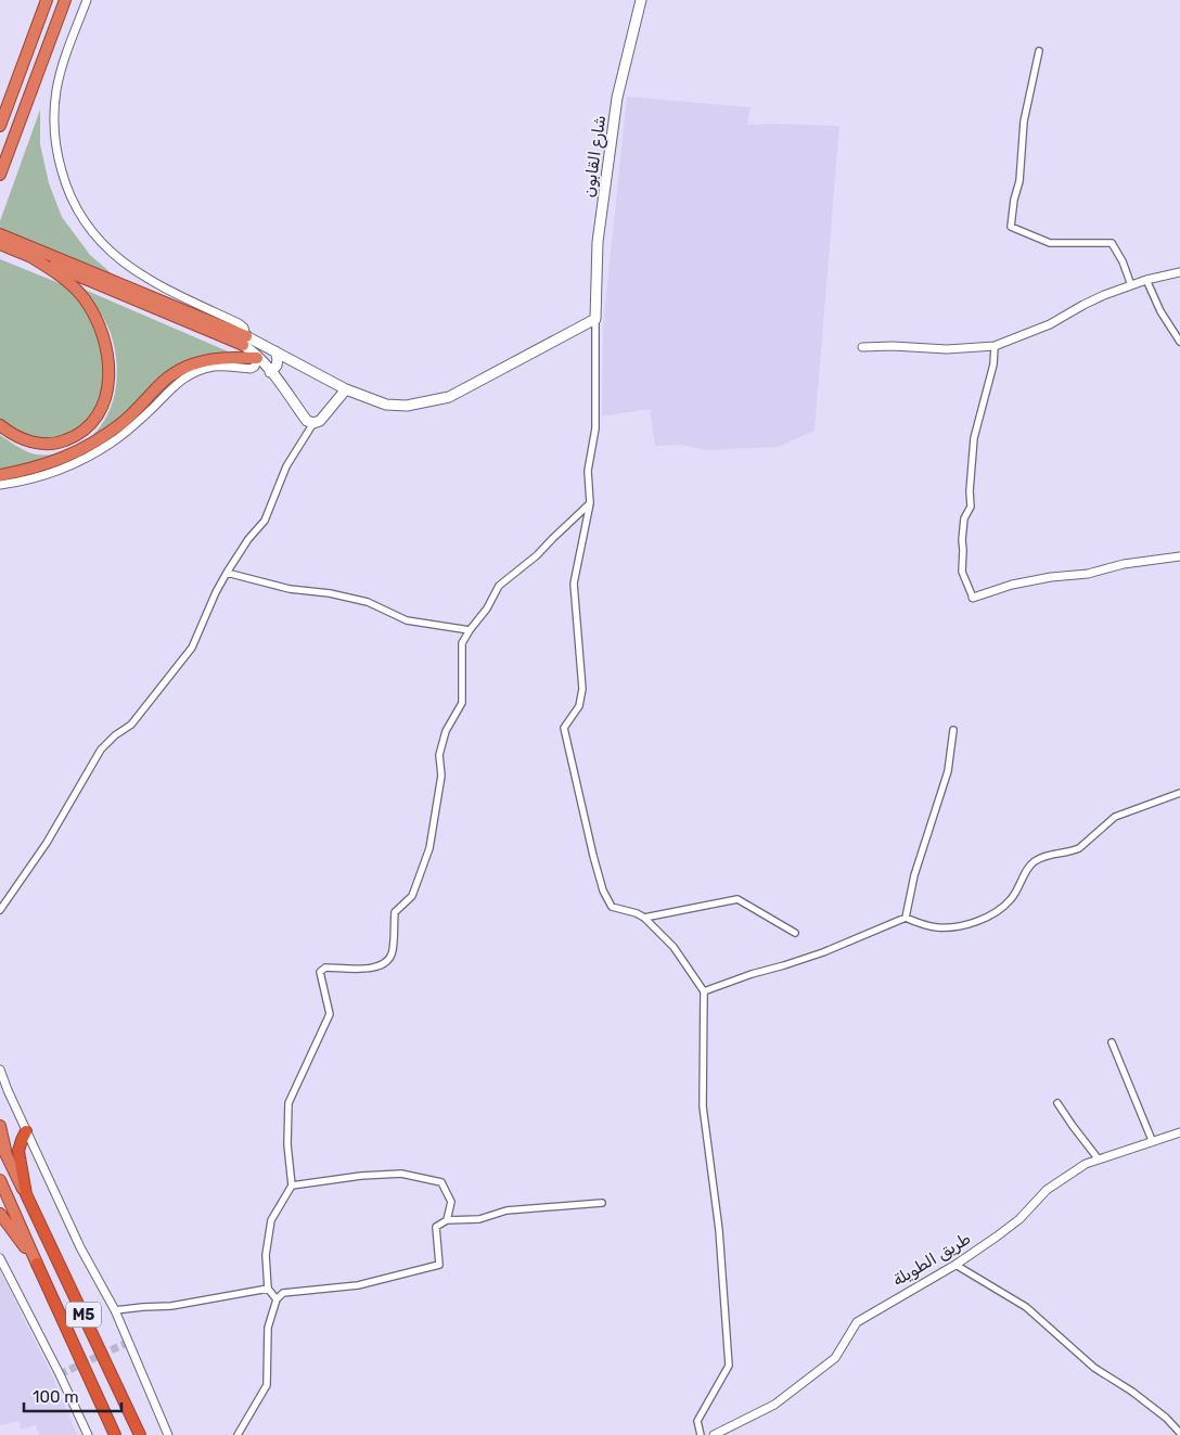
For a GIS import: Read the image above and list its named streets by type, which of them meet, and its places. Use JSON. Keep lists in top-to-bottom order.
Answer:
{
  "streets": {
    "highway": ["M5"],
    "main road": ["شارع القابون"],
    "street": ["طريق الطويلة"]
  },
  "scale_bar": "100 m"
}
